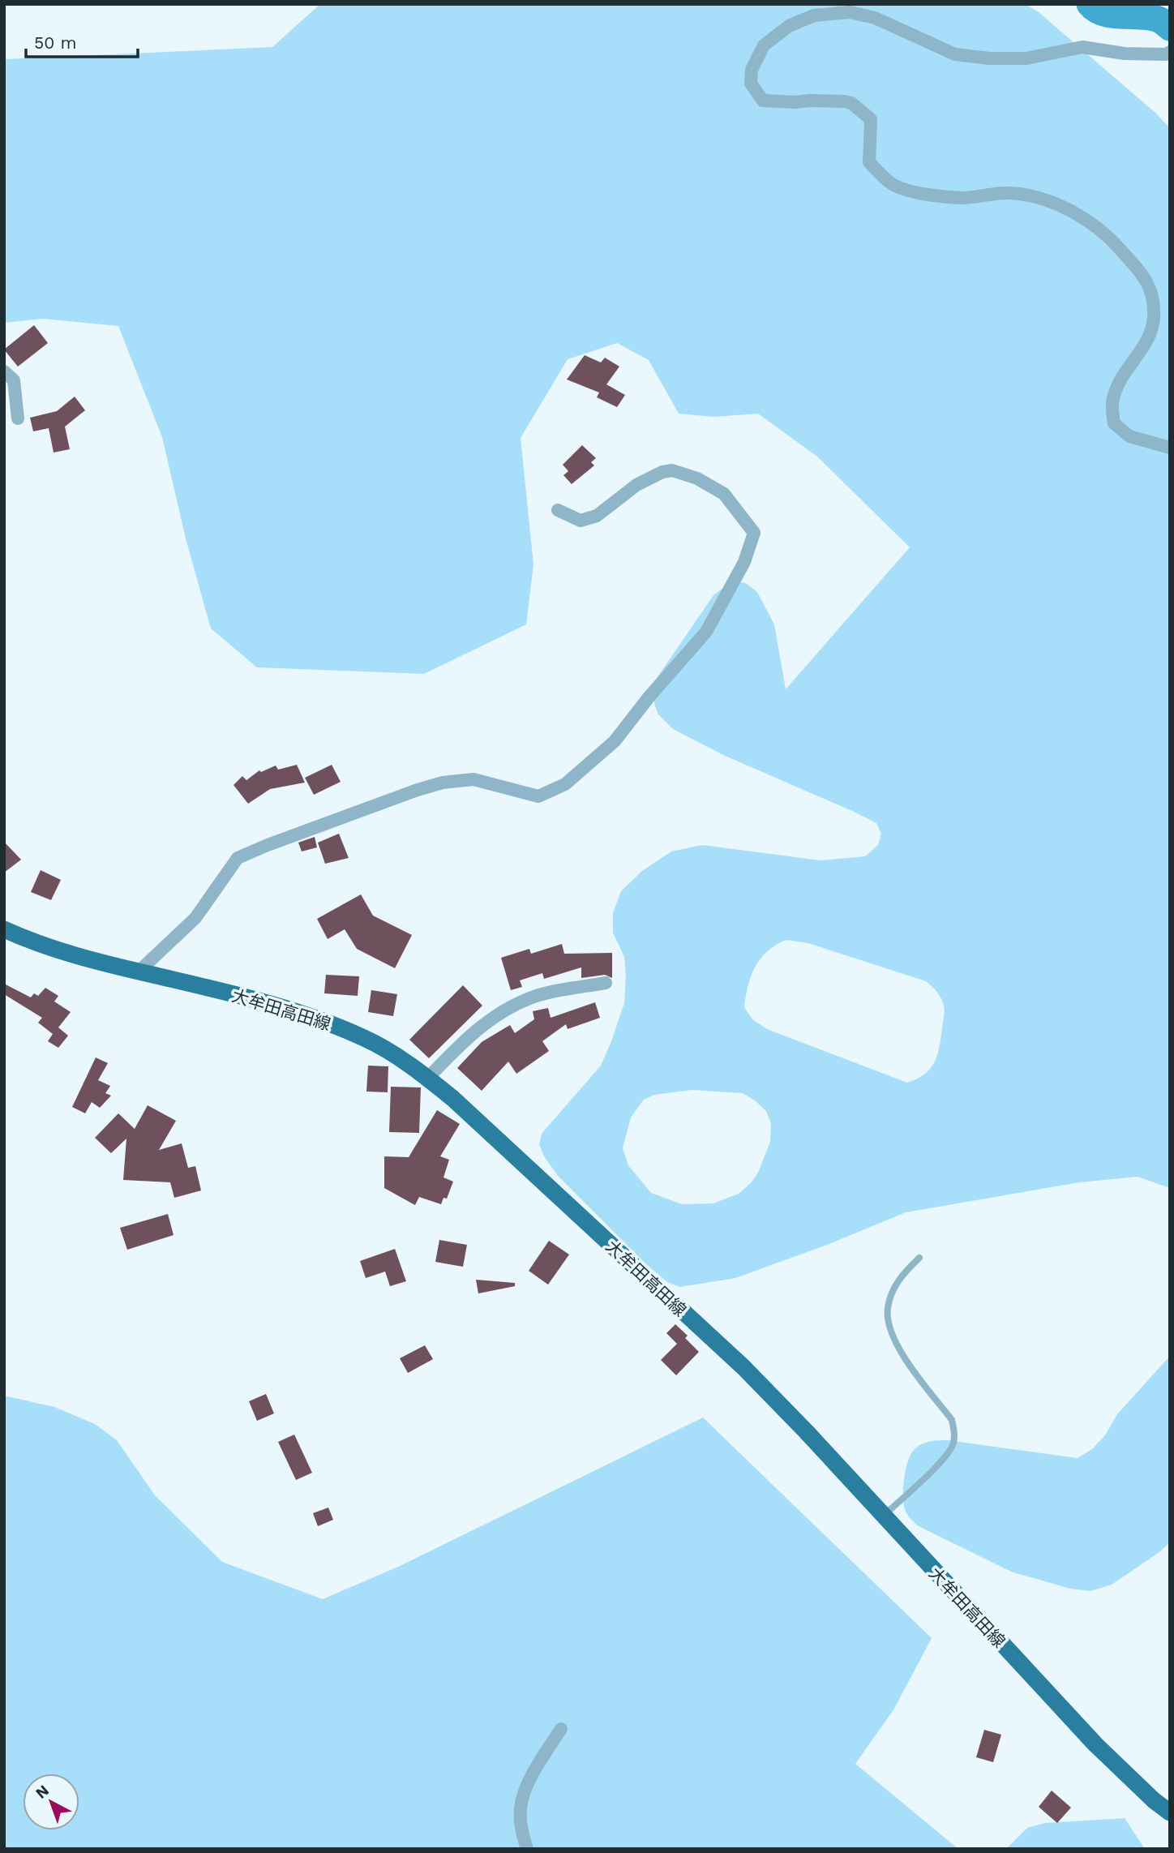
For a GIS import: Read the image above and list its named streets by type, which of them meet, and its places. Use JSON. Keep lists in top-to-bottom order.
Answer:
{
  "streets": {
    "main road": ["大牟田高田線"]
  },
  "scale_bar": "50 m",
  "north": "top left"
}
